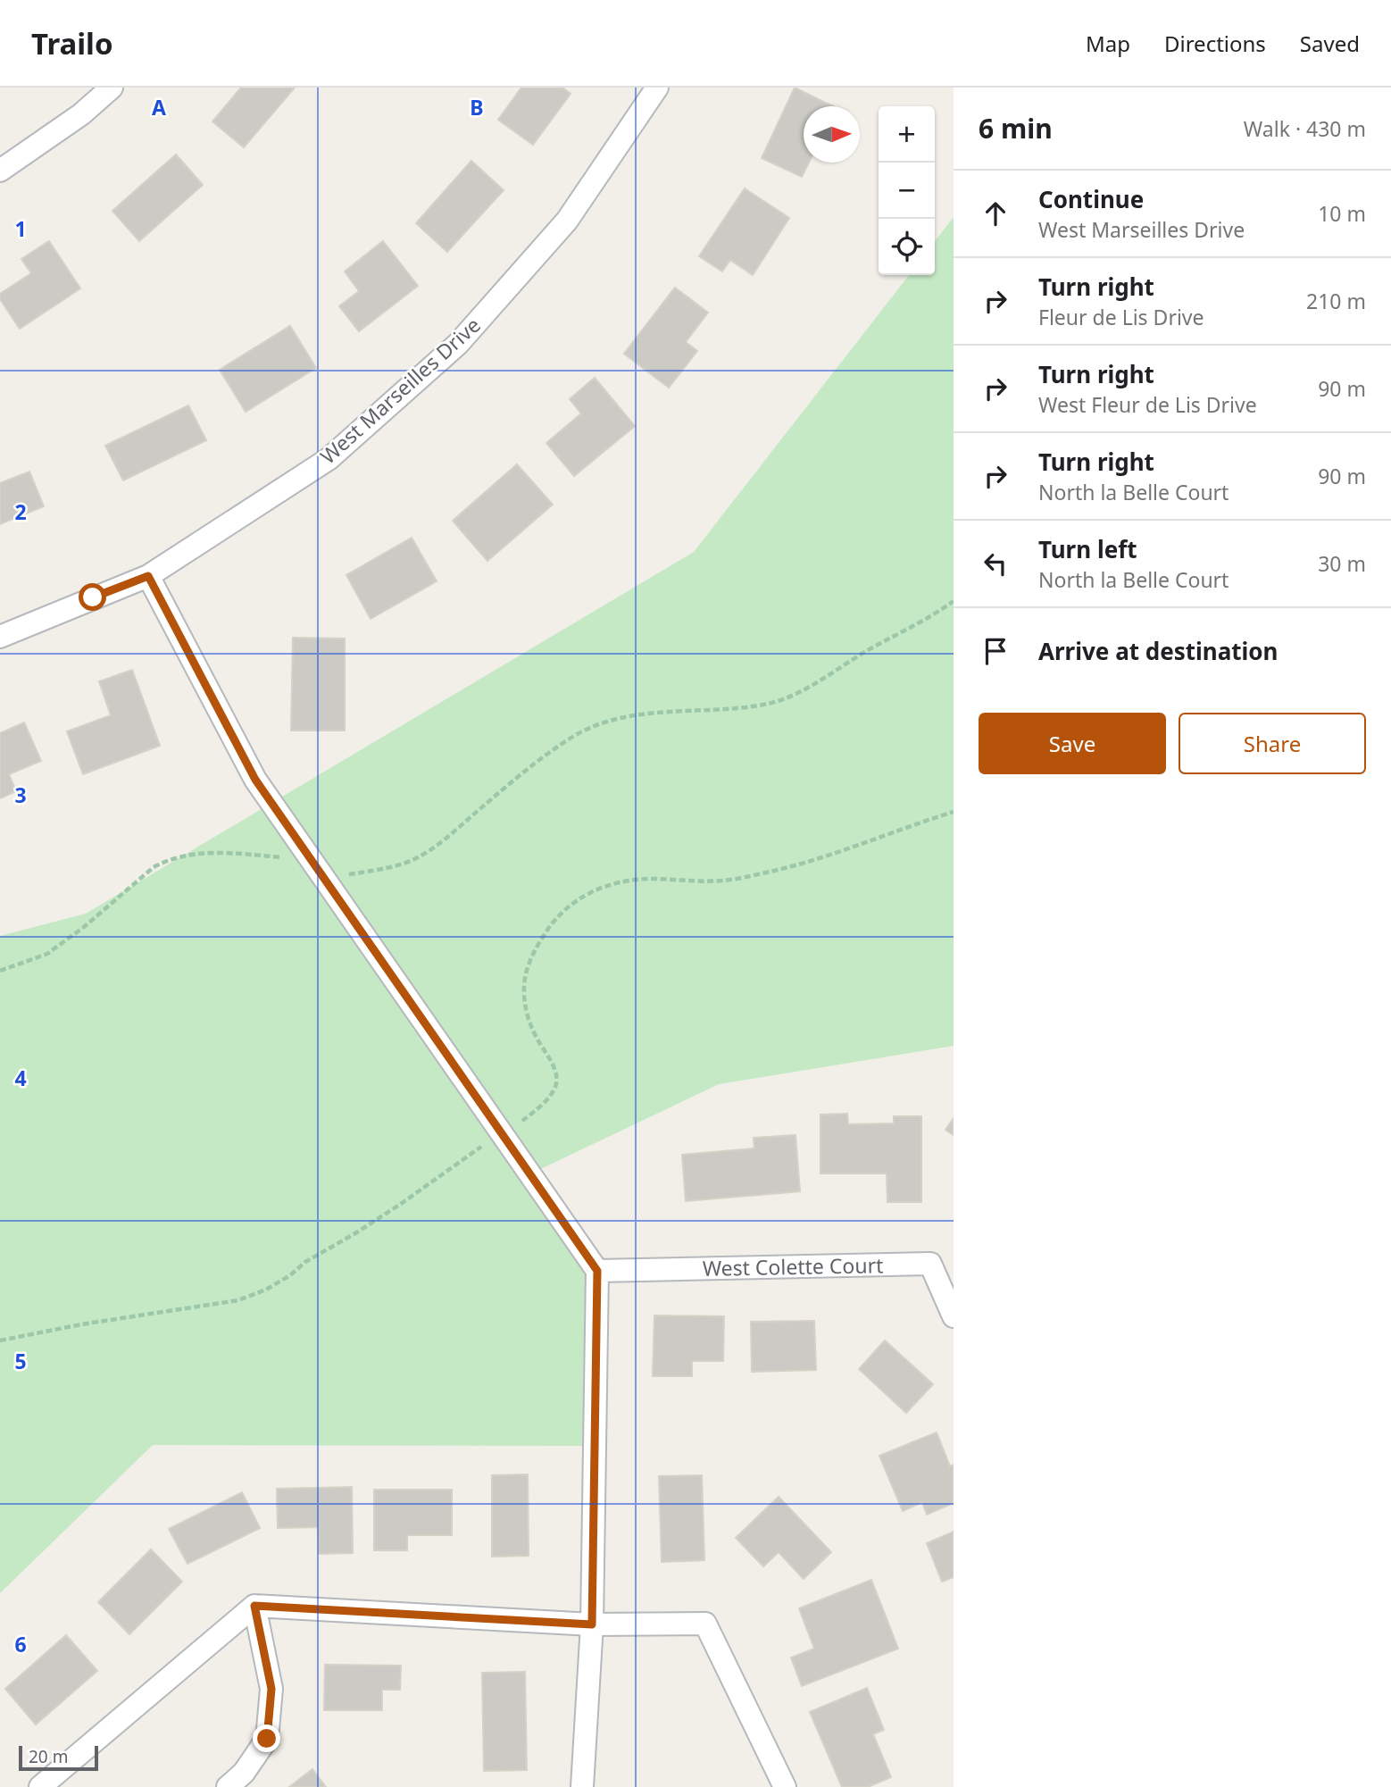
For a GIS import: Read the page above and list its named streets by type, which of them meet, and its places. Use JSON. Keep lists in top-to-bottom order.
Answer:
{
  "streets": {
    "street": ["West Marseilles Drive", "West Colette Court"]
  },
  "scale_bar": "20 m",
  "north": "right",
  "page": {
    "header": "Trailo",
    "nav": ["Map", "Directions", "Saved"],
    "heading": ["6 min", "Walk · 430 m"],
    "map_buttons": ["+", "−"],
    "list": [
      ["Continue", "West Marseilles Drive", "10 m"],
      ["Turn right", "Fleur de Lis Drive", "210 m"],
      ["Turn right", "West Fleur de Lis Drive", "90 m"],
      ["Turn right", "North la Belle Court", "90 m"],
      ["Turn left", "North la Belle Court", "30 m"],
      "Arrive at destination"
    ],
    "buttons": ["Save", "Share"],
    "scale": "20 m"
  },
  "grid": {
    "columns": ["A", "B"],
    "rows": [
      "1",
      "2",
      "3",
      "4",
      "5",
      "6"
    ]
  }
}
